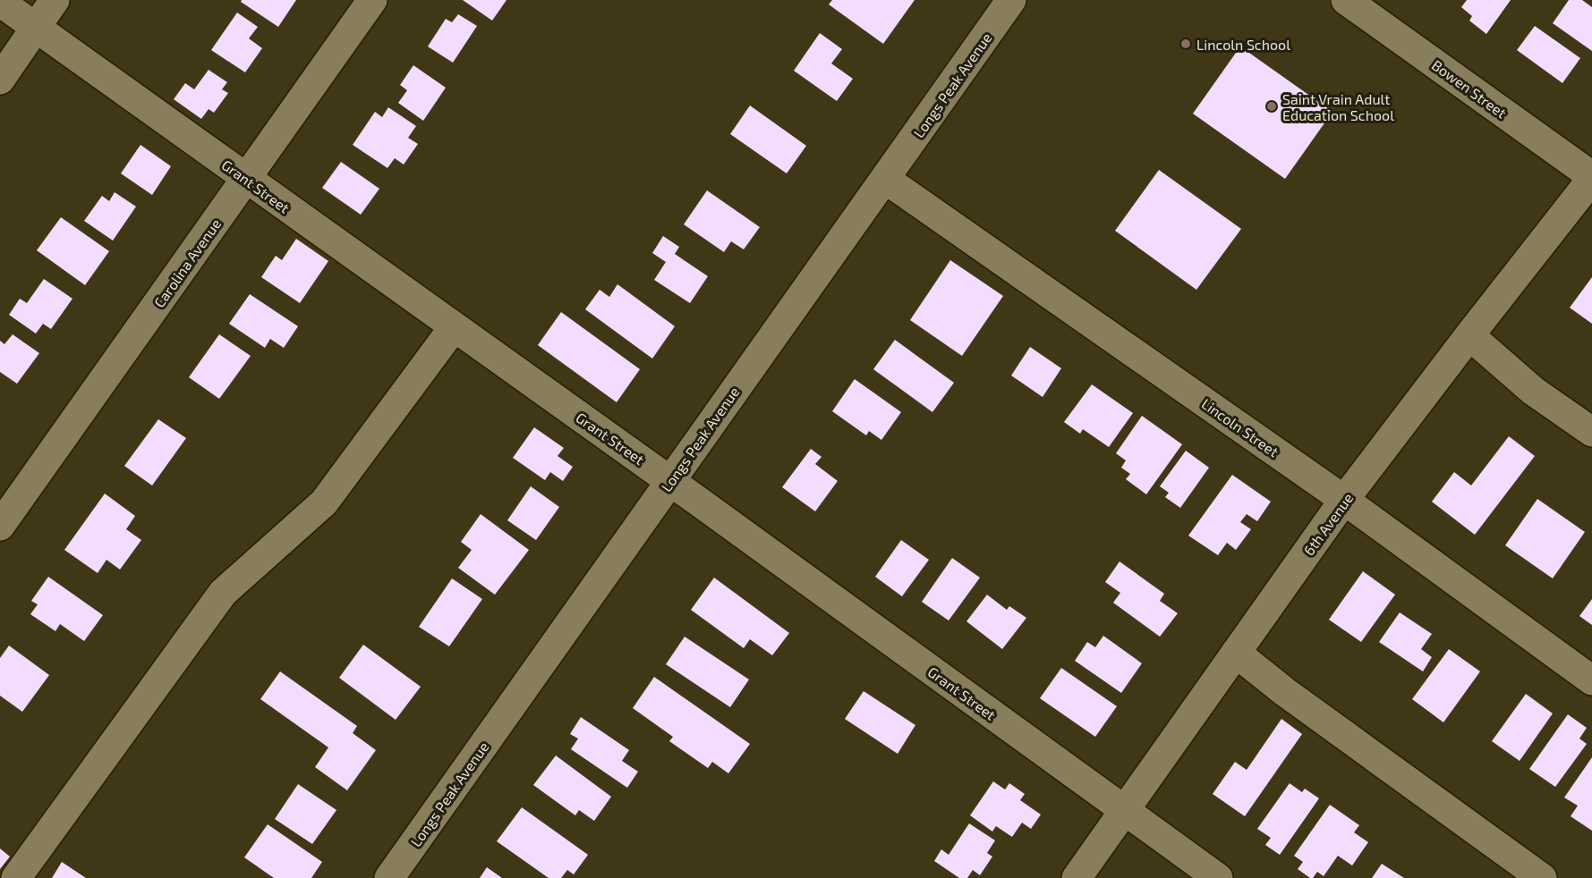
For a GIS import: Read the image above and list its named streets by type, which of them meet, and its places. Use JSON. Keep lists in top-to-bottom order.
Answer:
{
  "streets": {
    "street": [
      "Longs Peak Avenue",
      "Bowen Street",
      "Grant Street",
      "Carolina Avenue",
      "Lincoln Street",
      "6th Avenue"
    ]
  },
  "crossings": [
    ["Longs Peak Avenue", "Grant Street"],
    ["Longs Peak Avenue", "Lincoln Street"],
    ["Bowen Street", "6th Avenue"],
    ["Grant Street", "Carolina Avenue"],
    ["Grant Street", "6th Avenue"],
    ["Lincoln Street", "6th Avenue"]
  ],
  "places": ["Lincoln School", "Saint Vrain Adult Education School"]
}
